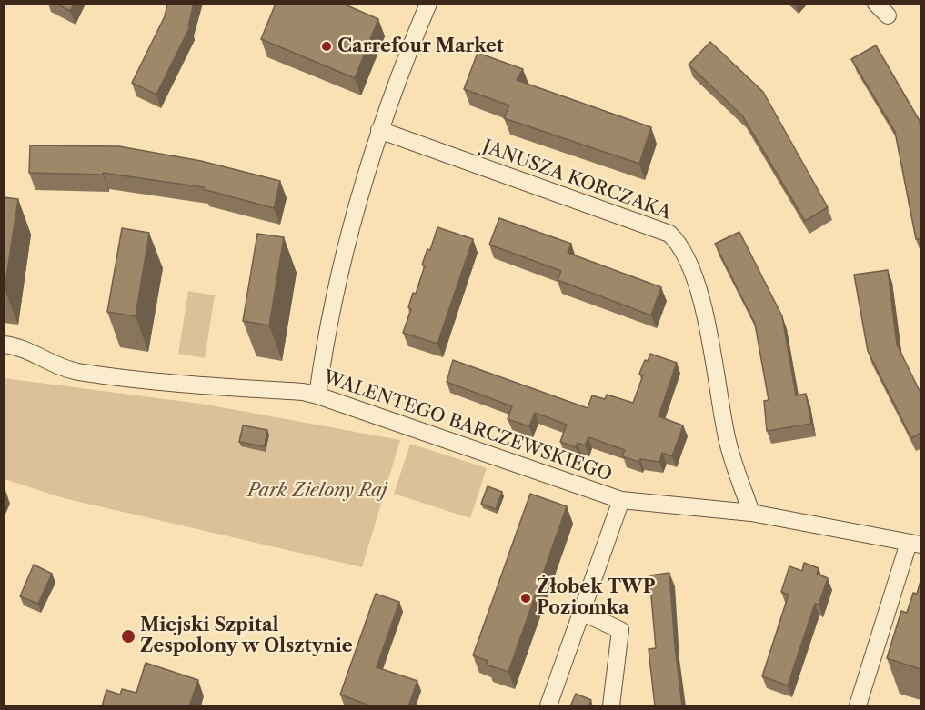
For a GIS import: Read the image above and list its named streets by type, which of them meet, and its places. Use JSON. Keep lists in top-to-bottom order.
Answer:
{
  "streets": {
    "street": ["JANUSZA KORCZAKA", "WALENTEGO BARCZEWSKIEGO"]
  },
  "crossings": [
    ["JANUSZA KORCZAKA", "WALENTEGO BARCZEWSKIEGO"]
  ],
  "parks": ["Park Zielony Raj"],
  "places": ["Carrefour Market", "Żłobek TWP Poziomka", "Miejski Szpital Zespolony w Olsztynie"]
}
